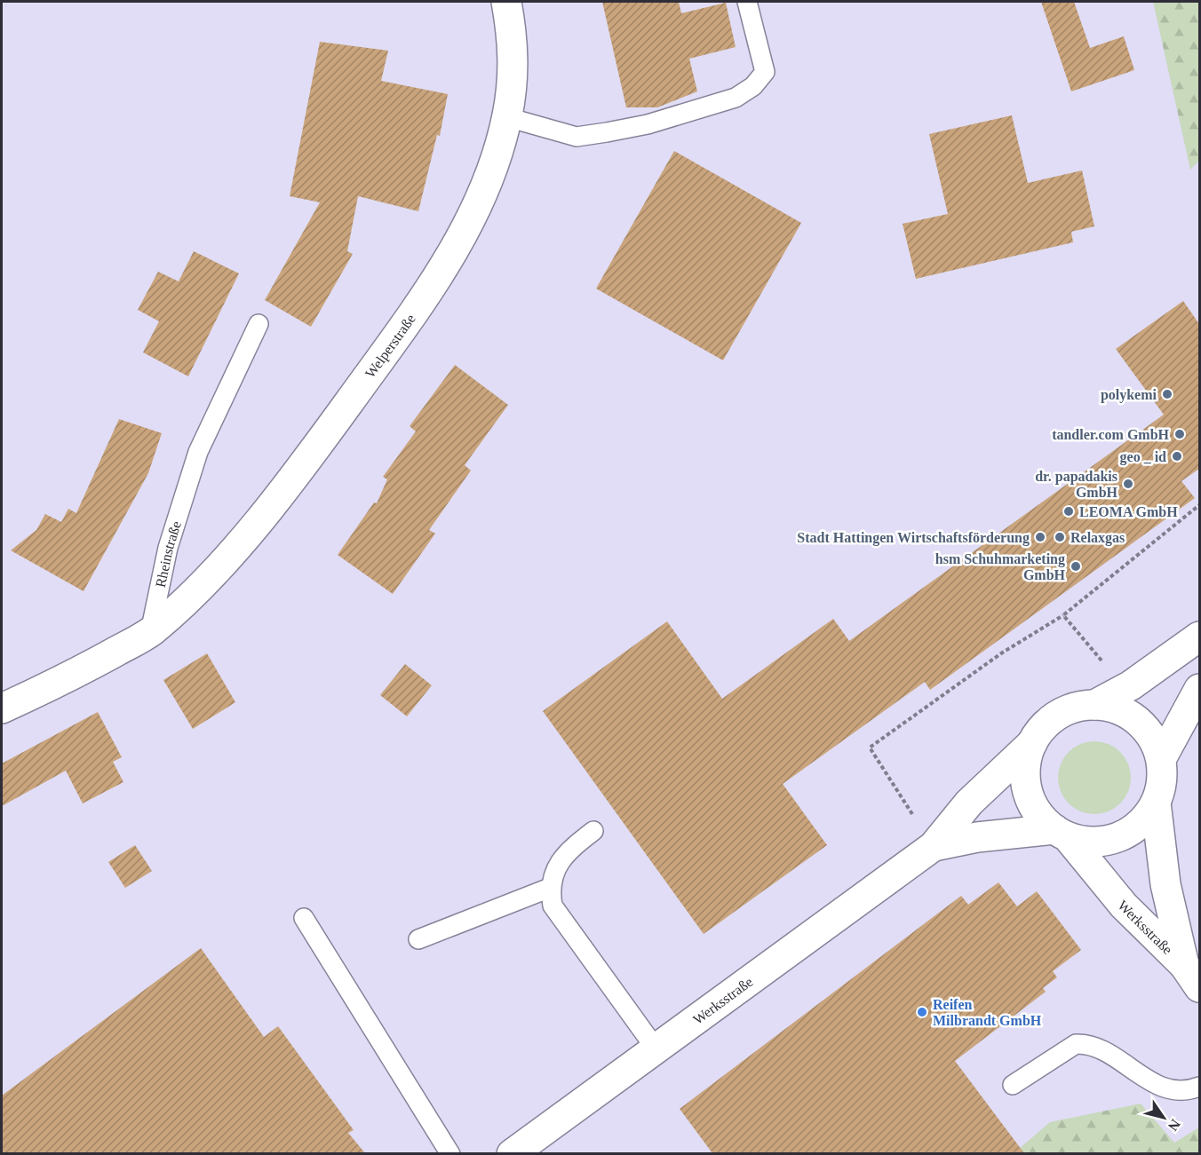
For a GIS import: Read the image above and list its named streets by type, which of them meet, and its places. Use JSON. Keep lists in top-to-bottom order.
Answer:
{
  "streets": {
    "street": ["Welperstraße", "Werksstraße"],
    "lane": ["Rheinstraße"]
  },
  "crossings": [
    ["Welperstraße", "Rheinstraße"]
  ],
  "places": [
    "polykemi",
    "tandler.com GmbH",
    "geo _ id",
    "dr. papadakis GmbH",
    "LEOMA GmbH",
    "Stadt Hattingen Wirtschaftsförderung",
    "Relaxgas",
    "hsm Schuhmarketing GmbH",
    "Reifen Milbrandt GmbH"
  ],
  "north": "bottom right"
}
